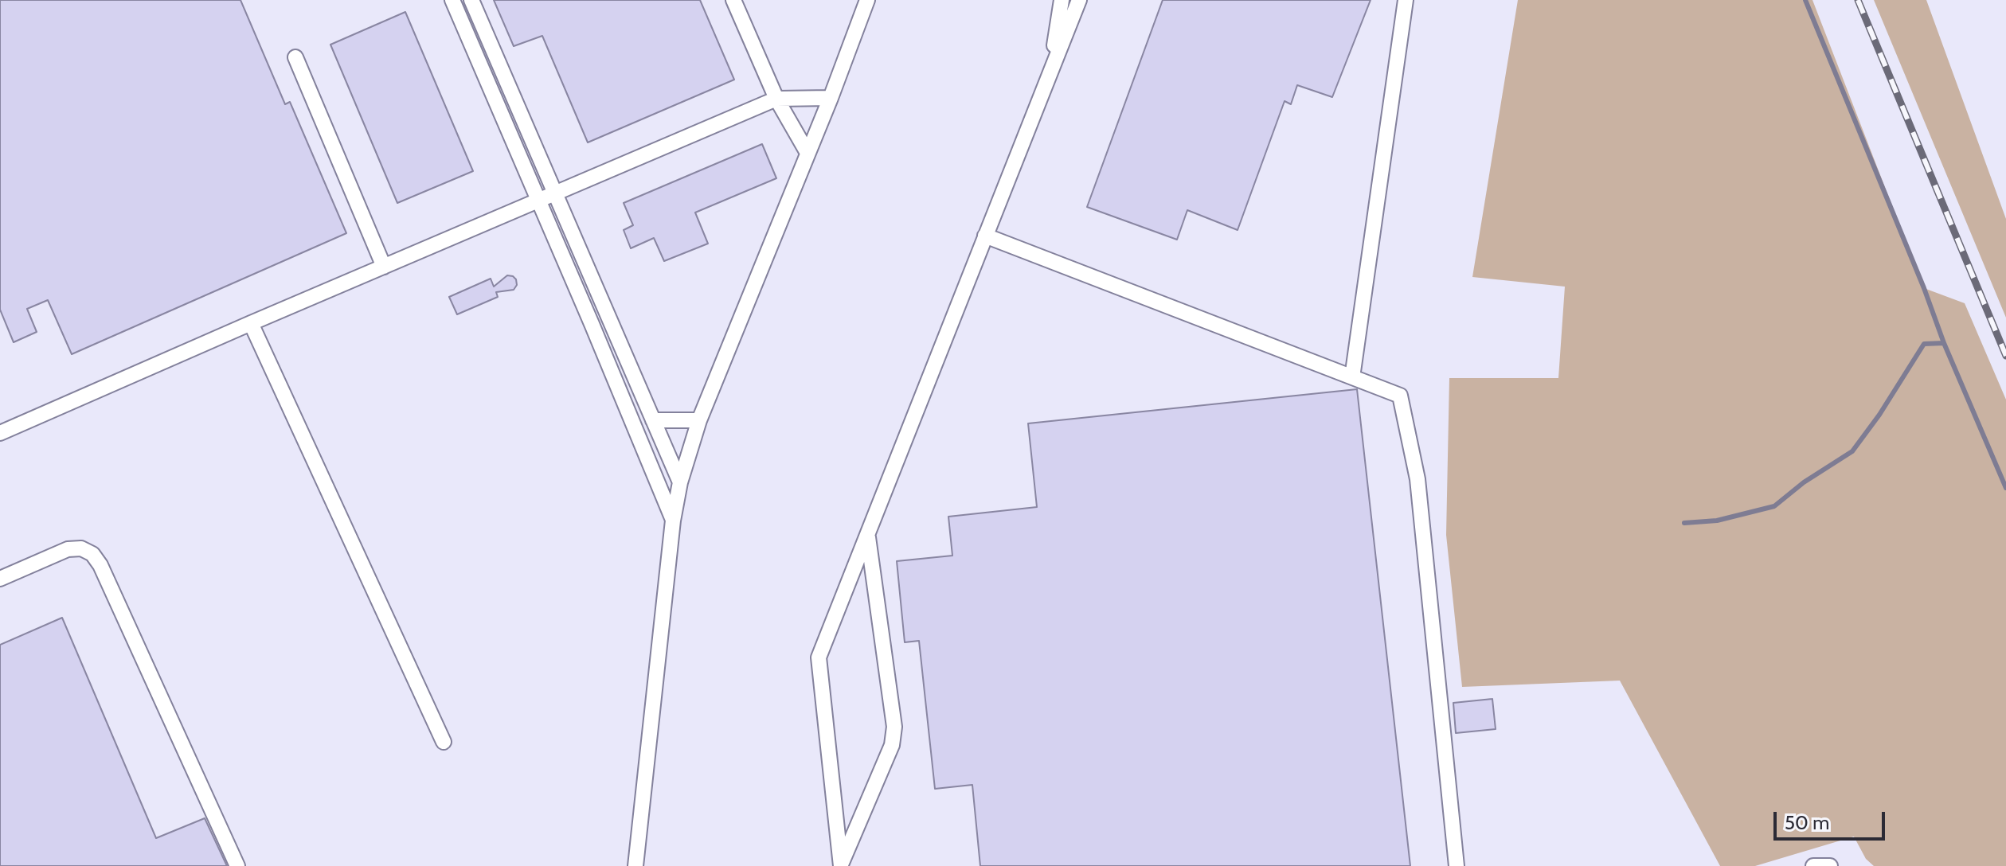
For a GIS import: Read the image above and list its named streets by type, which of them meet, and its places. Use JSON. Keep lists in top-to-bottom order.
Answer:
{
  "scale_bar": "50 m"
}
